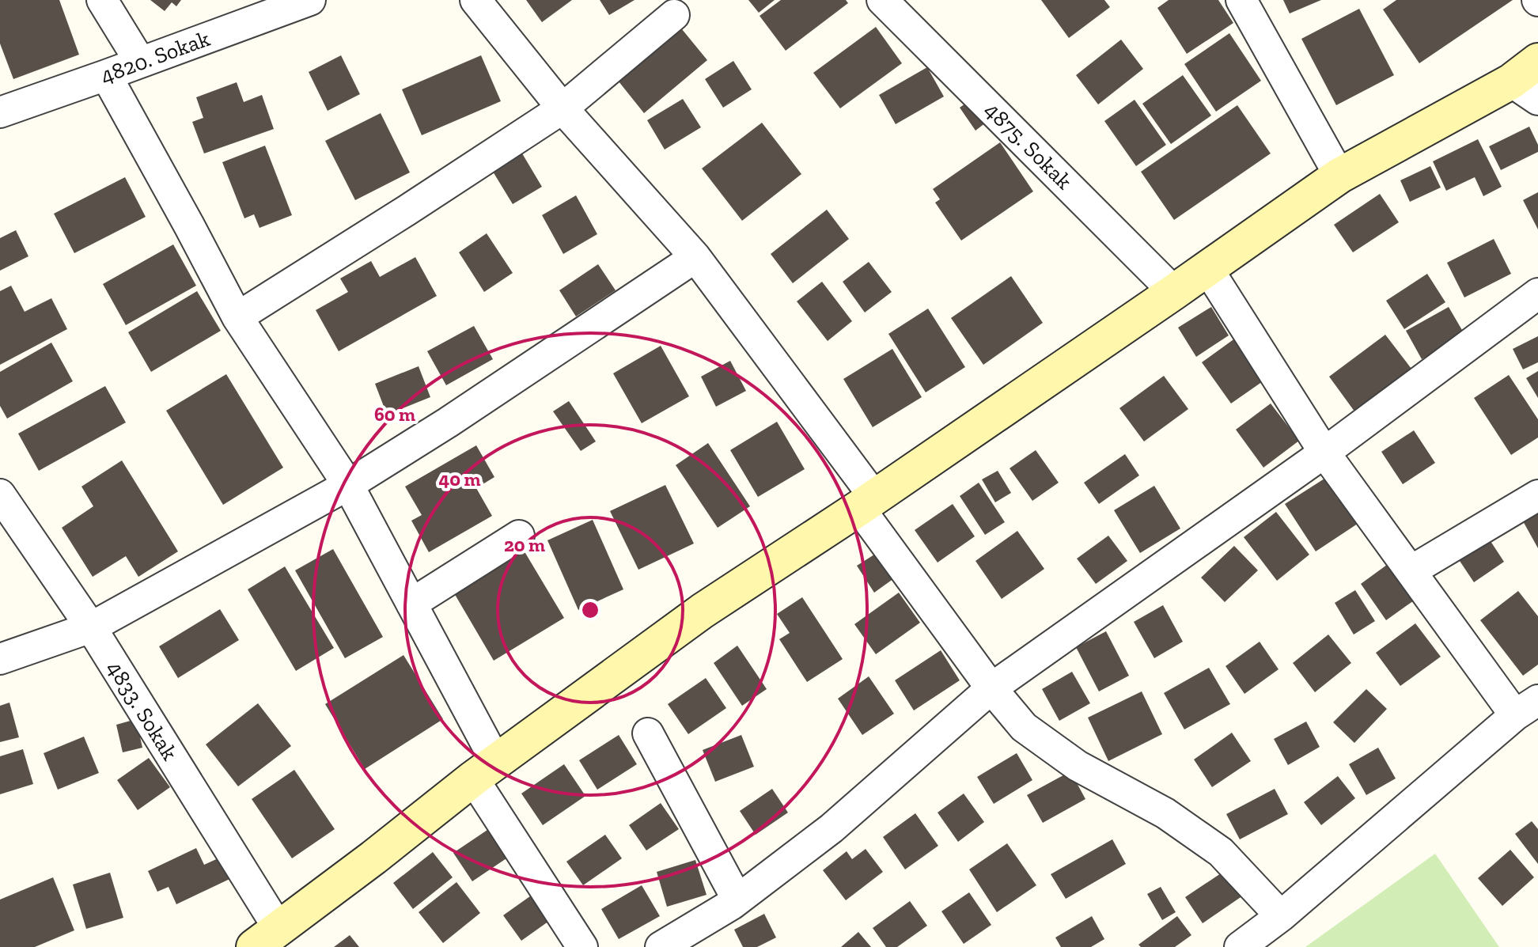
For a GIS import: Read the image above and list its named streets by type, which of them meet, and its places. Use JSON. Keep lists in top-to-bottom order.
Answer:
{
  "streets": {
    "street": ["4820. Sokak", "4875. Sokak", "4833. Sokak"]
  },
  "rings": ["60 m", "40 m", "20 m"]
}
